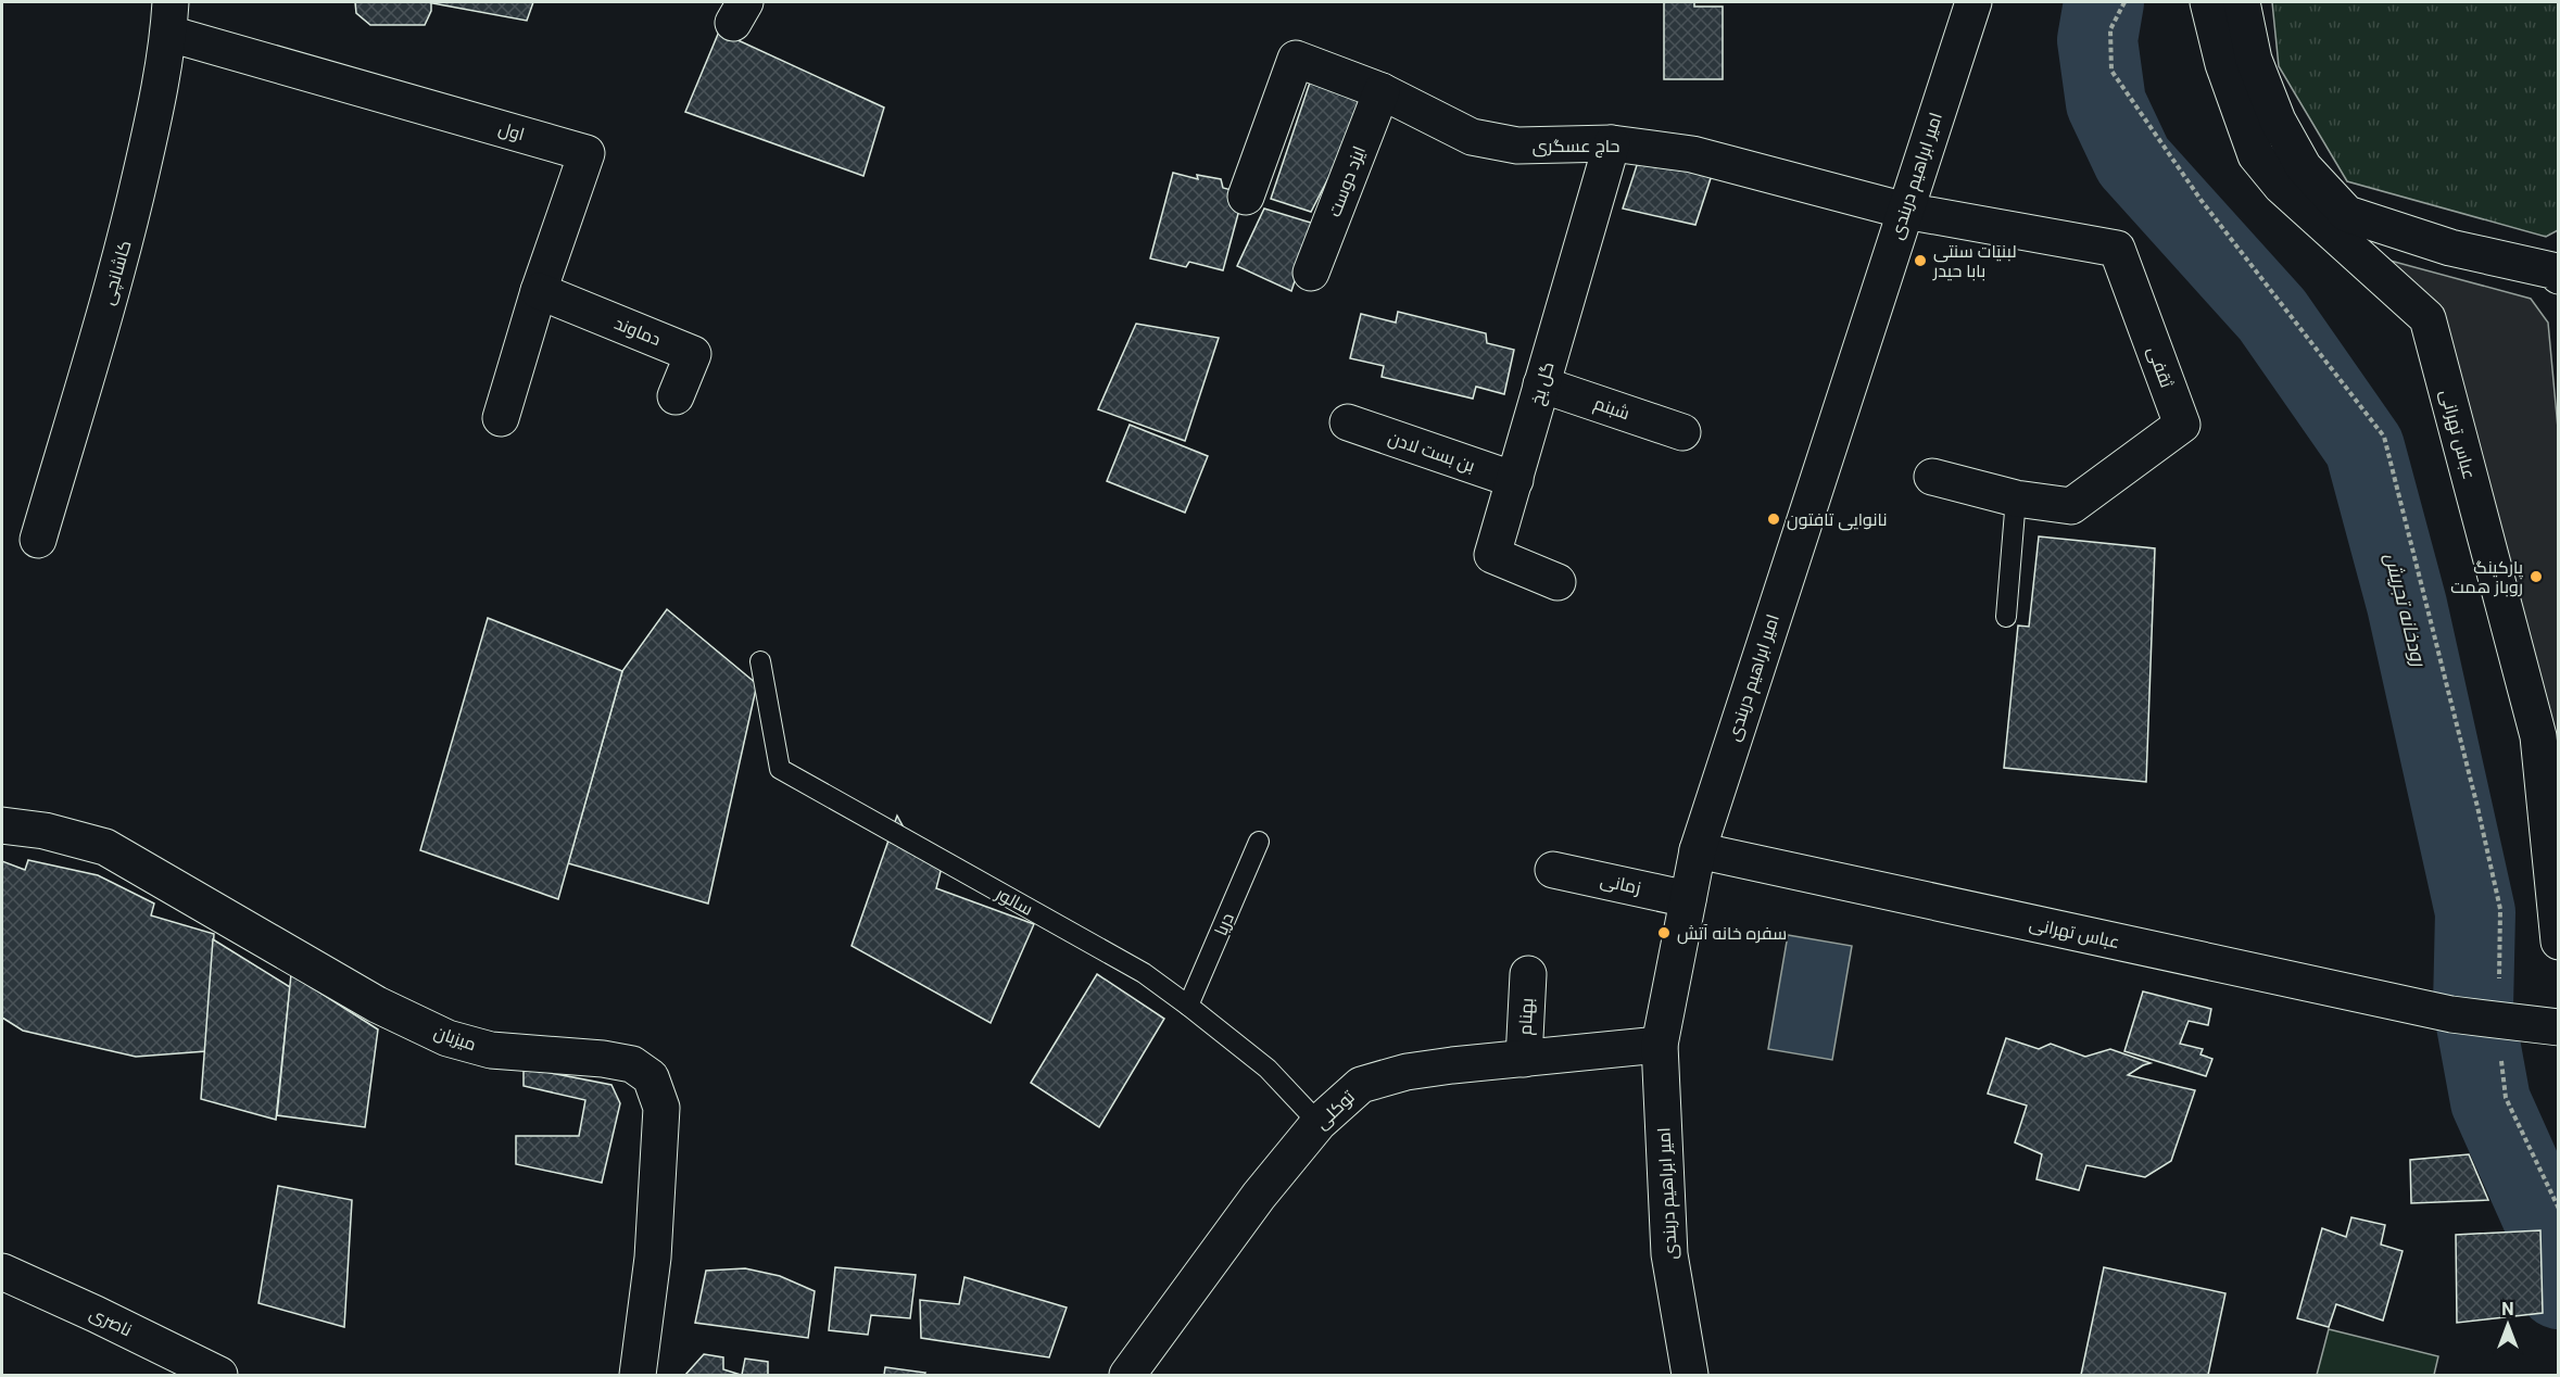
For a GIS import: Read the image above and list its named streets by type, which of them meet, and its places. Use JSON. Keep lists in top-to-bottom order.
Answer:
{
  "streets": {
    "street": [
      "اول",
      "حاج عسگری",
      "امیر ابراهیم دربندی",
      "ایزد دوست",
      "کاشانچی",
      "دماوند",
      "ثقفی",
      "گل یخ",
      "شبنم",
      "عباس تهرانی",
      "بن بست لادن",
      "زمانی",
      "بهنام",
      "میزبان",
      "توکلی",
      "ناصری"
    ],
    "lane": ["سالور", "دریا"]
  },
  "crossings": [
    ["اول", "کاشانچی"],
    ["اول", "دماوند"],
    ["حاج عسگری", "امیر ابراهیم دربندی"],
    ["حاج عسگری", "ایزد دوست"],
    ["حاج عسگری", "ثقفی"],
    ["حاج عسگری", "گل یخ"],
    ["امیر ابراهیم دربندی", "ثقفی"],
    ["امیر ابراهیم دربندی", "عباس تهرانی"],
    ["امیر ابراهیم دربندی", "زمانی"],
    ["امیر ابراهیم دربندی", "توکلی"],
    ["گل یخ", "شبنم"],
    ["گل یخ", "بن بست لادن"],
    ["سالور", "دریا"],
    ["سالور", "توکلی"],
    ["بهنام", "توکلی"]
  ],
  "water": ["رودخانه تجریش"],
  "places": [
    "لبنیات سنتی بابا حیدر",
    "نانوایی تافتون",
    "پارکینگ روباز همت",
    "سفره خانه آتش"
  ],
  "north": "top"
}
